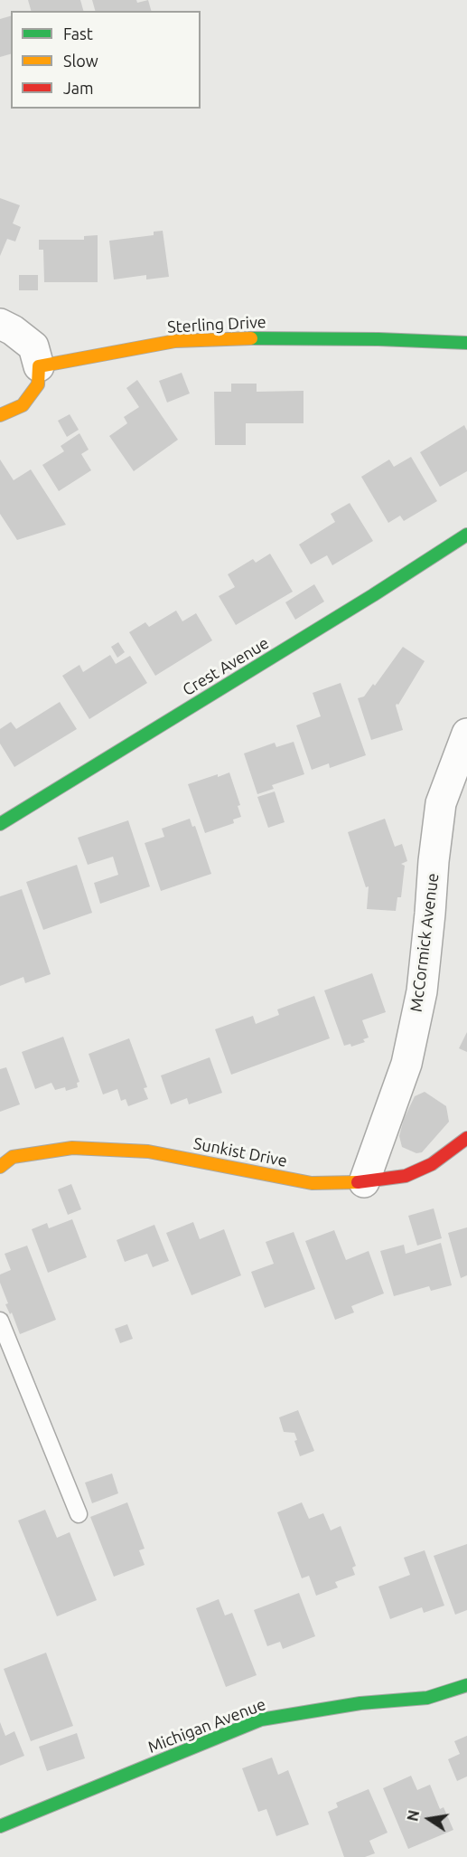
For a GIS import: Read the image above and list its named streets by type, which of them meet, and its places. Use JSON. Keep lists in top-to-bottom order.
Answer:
{
  "streets": {
    "street": [
      "Sterling Drive",
      "Crest Avenue",
      "McCormick Avenue",
      "Sunkist Drive",
      "Michigan Avenue"
    ]
  },
  "crossings": [
    ["McCormick Avenue", "Sunkist Drive"]
  ],
  "legend": ["Fast", "Slow", "Jam"],
  "north": "left"
}
